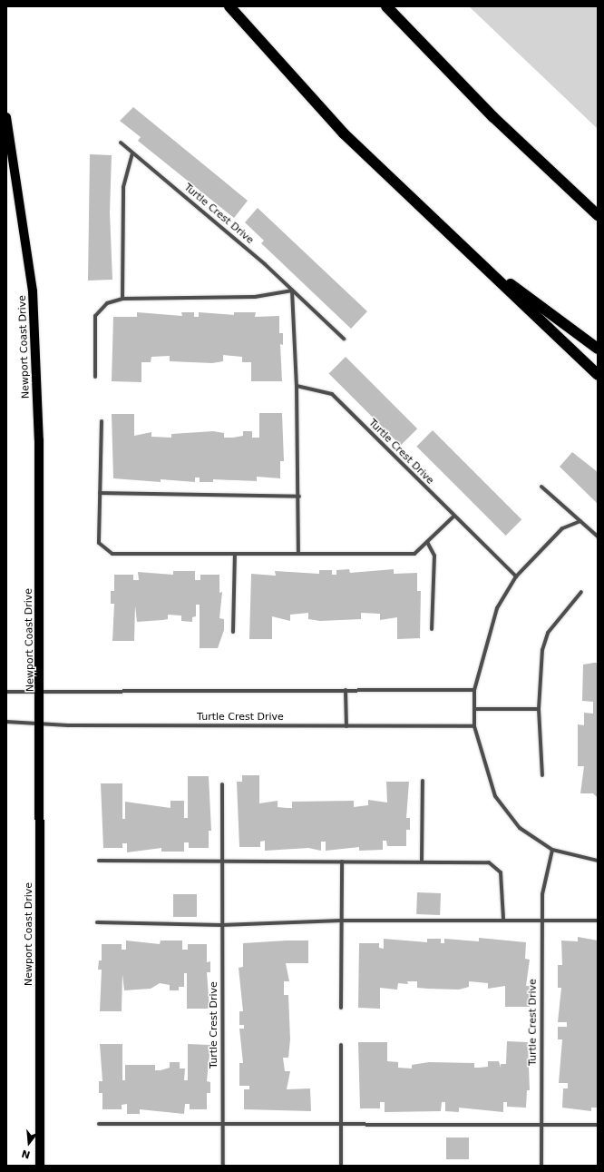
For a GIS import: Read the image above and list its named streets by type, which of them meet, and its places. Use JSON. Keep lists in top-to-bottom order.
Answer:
{
  "streets": {
    "main road": ["Newport Coast Drive"],
    "street": ["Turtle Crest Drive"]
  },
  "crossings": [
    ["Turtle Crest Drive", "Newport Coast Drive"]
  ],
  "north": "bottom"
}
